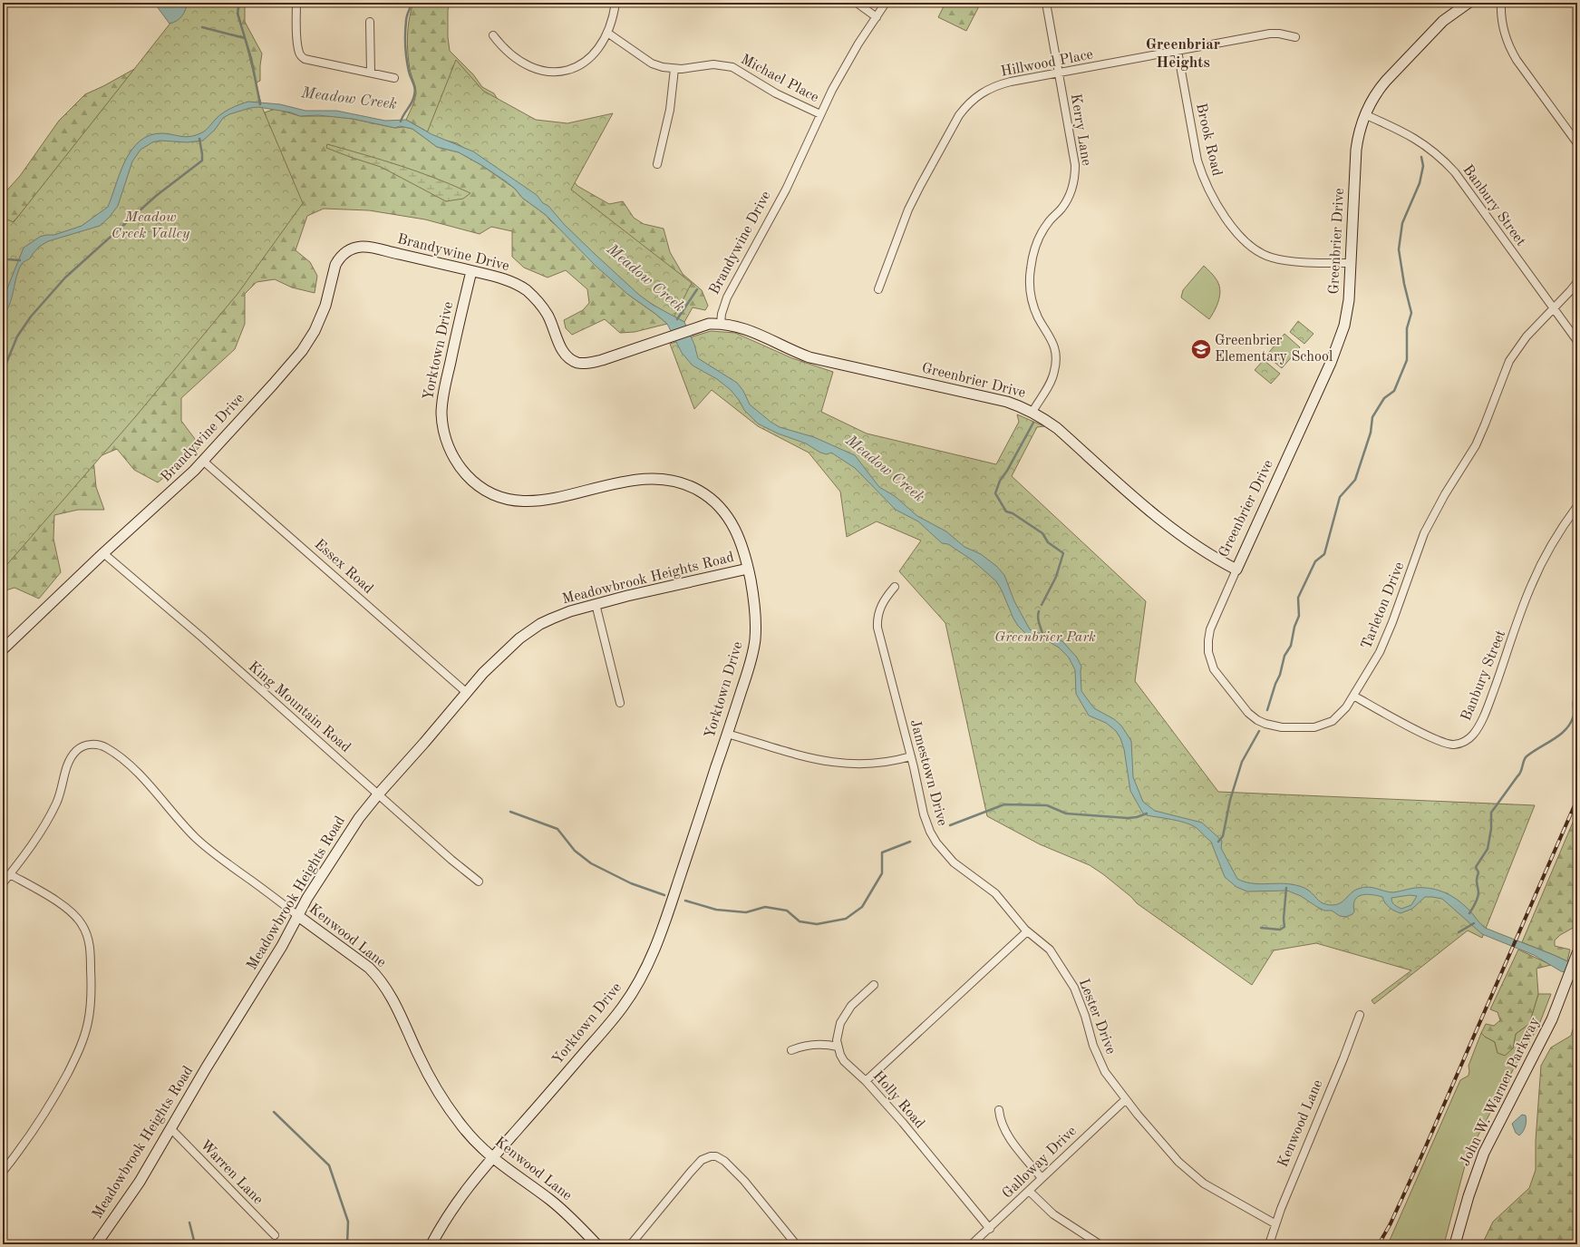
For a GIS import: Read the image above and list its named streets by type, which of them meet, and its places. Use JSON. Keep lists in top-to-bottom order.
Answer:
{
  "streets": {
    "street": [
      "Hillwood Place",
      "Michael Place",
      "Kerry Lane",
      "Brook Road",
      "Banbury Street",
      "Greenbrier Drive",
      "Brandywine Drive",
      "Yorktown Drive",
      "Essex Road",
      "Meadowbrook Heights Road",
      "Tarleton Drive",
      "King Mountain Road",
      "Jamestown Drive",
      "Kenwood Lane",
      "Lester Drive",
      "John W. Warner Parkway",
      "Holly Road",
      "Galloway Drive",
      "Warren Lane"
    ]
  },
  "crossings": [
    ["Hillwood Place", "Kerry Lane"],
    ["Hillwood Place", "Brook Road"],
    ["Michael Place", "Brandywine Drive"],
    ["Kerry Lane", "Greenbrier Drive"],
    ["Brook Road", "Greenbrier Drive"],
    ["Banbury Street", "Greenbrier Drive"],
    ["Banbury Street", "Tarleton Drive"],
    ["Greenbrier Drive", "Brandywine Drive"],
    ["Greenbrier Drive", "Tarleton Drive"],
    ["Brandywine Drive", "Yorktown Drive"],
    ["Brandywine Drive", "Essex Road"],
    ["Brandywine Drive", "King Mountain Road"],
    ["Yorktown Drive", "Meadowbrook Heights Road"],
    ["Yorktown Drive", "Kenwood Lane"],
    ["Essex Road", "Meadowbrook Heights Road"],
    ["Meadowbrook Heights Road", "King Mountain Road"],
    ["Meadowbrook Heights Road", "Kenwood Lane"],
    ["Meadowbrook Heights Road", "Warren Lane"],
    ["Jamestown Drive", "Lester Drive"],
    ["Kenwood Lane", "Lester Drive"],
    ["Lester Drive", "Galloway Drive"],
    ["Holly Road", "Galloway Drive"]
  ],
  "districts": ["Greenbriar Heights"],
  "water": ["Meadow Creek"],
  "parks": ["Meadow Creek Valley", "Greenbrier Park"],
  "places": {
    "school or university": ["Greenbrier Elementary School"]
  }
}
